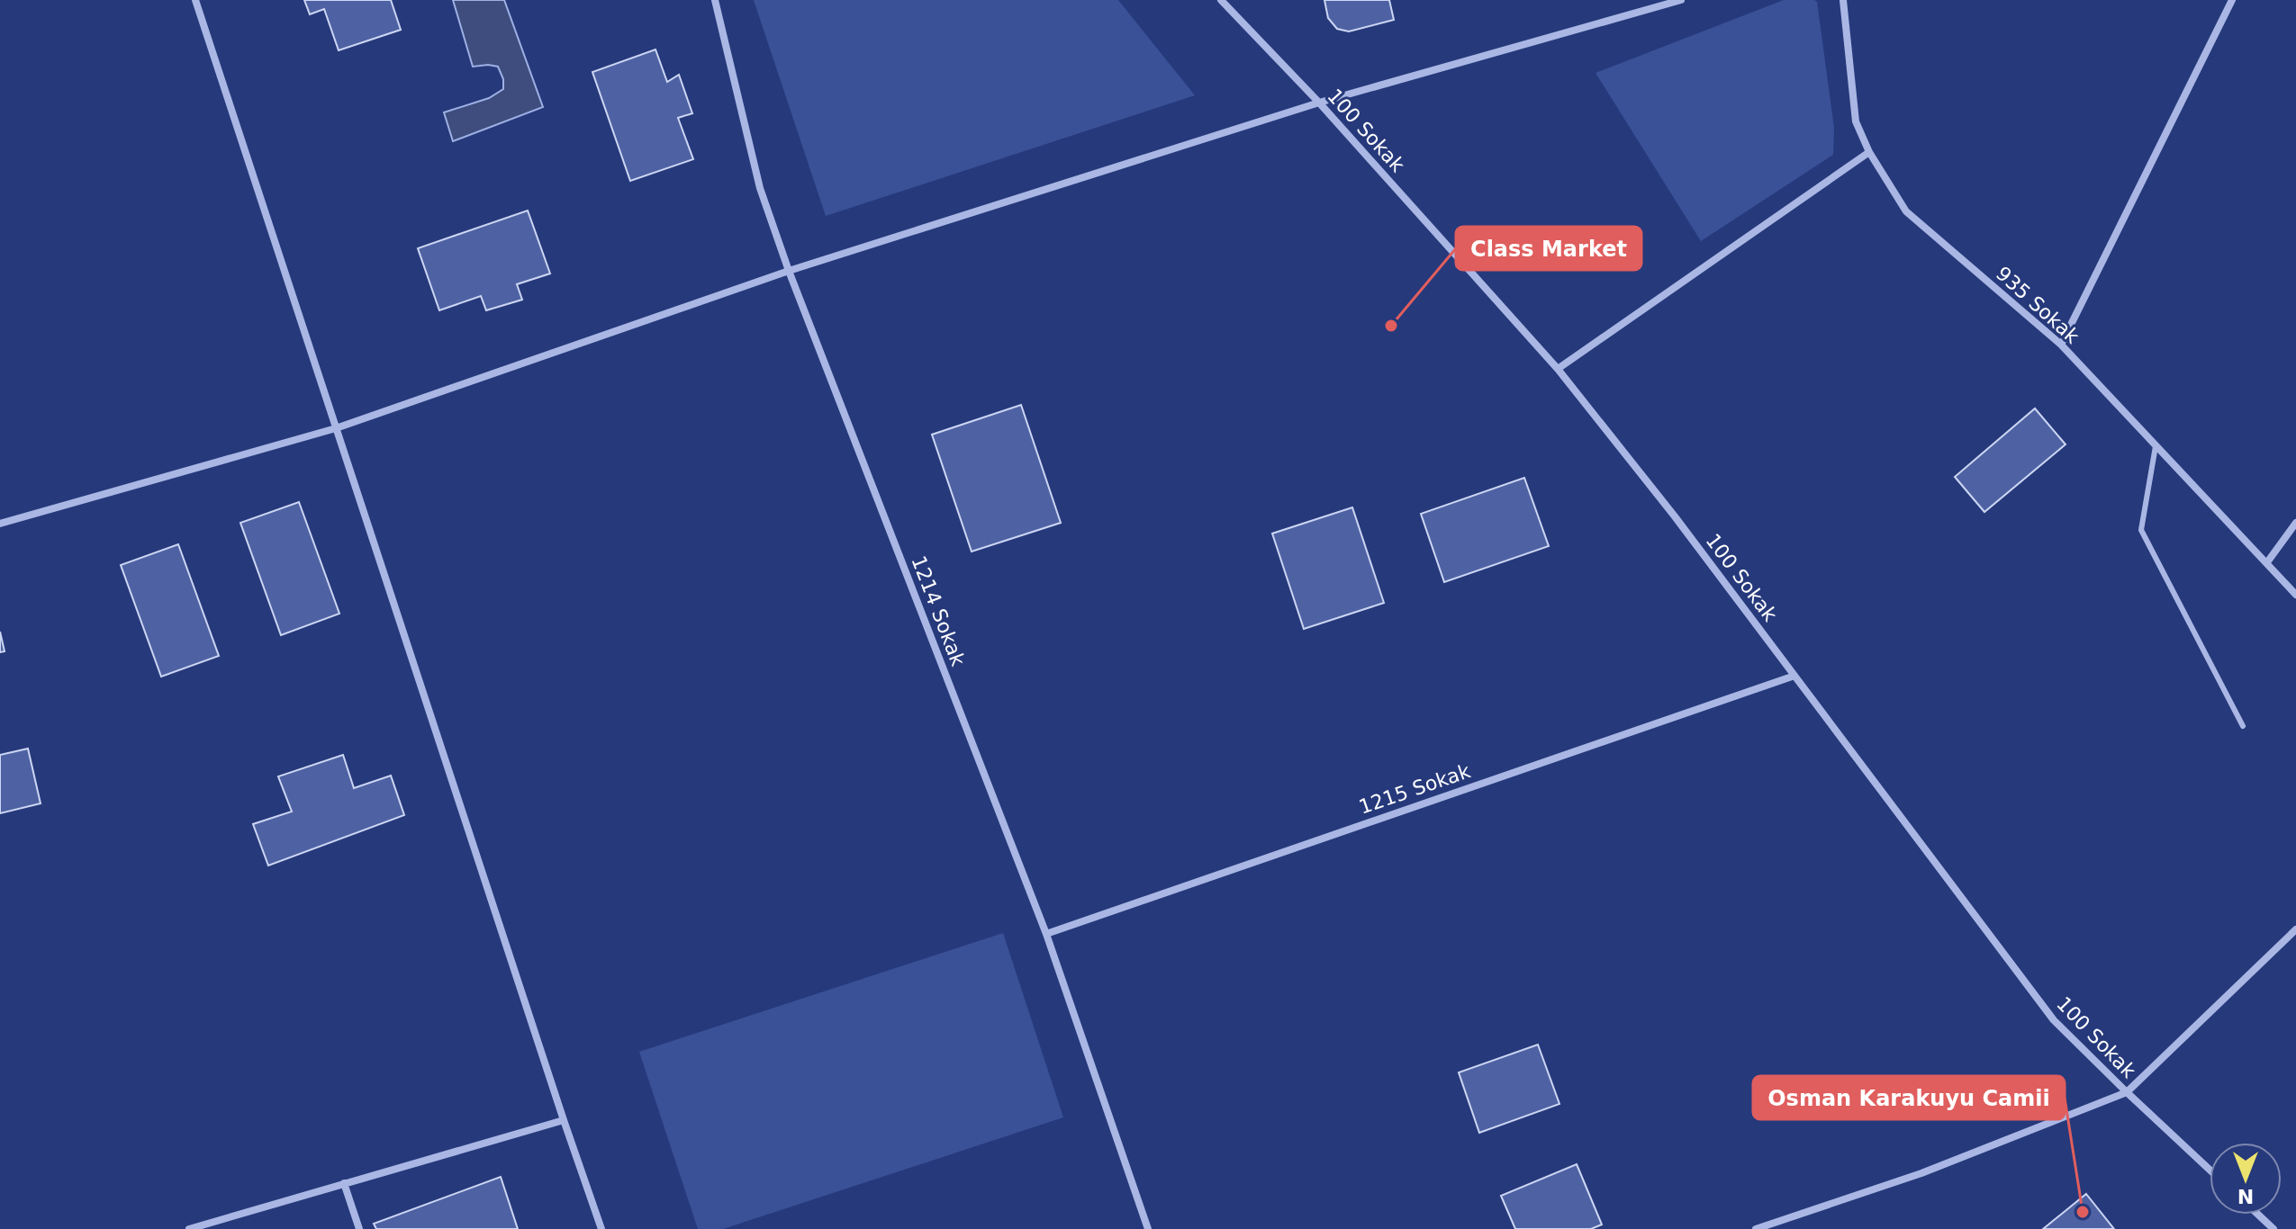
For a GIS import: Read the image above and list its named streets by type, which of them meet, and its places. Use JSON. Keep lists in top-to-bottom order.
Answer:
{
  "streets": {
    "street": [
      "100 Sokak",
      "935 Sokak",
      "1214 Sokak",
      "1215 Sokak"
    ]
  },
  "crossings": [
    ["100 Sokak", "1215 Sokak"],
    ["1214 Sokak", "1215 Sokak"]
  ],
  "places": ["Class Market", "Osman Karakuyu Camii"],
  "north": "bottom"
}
